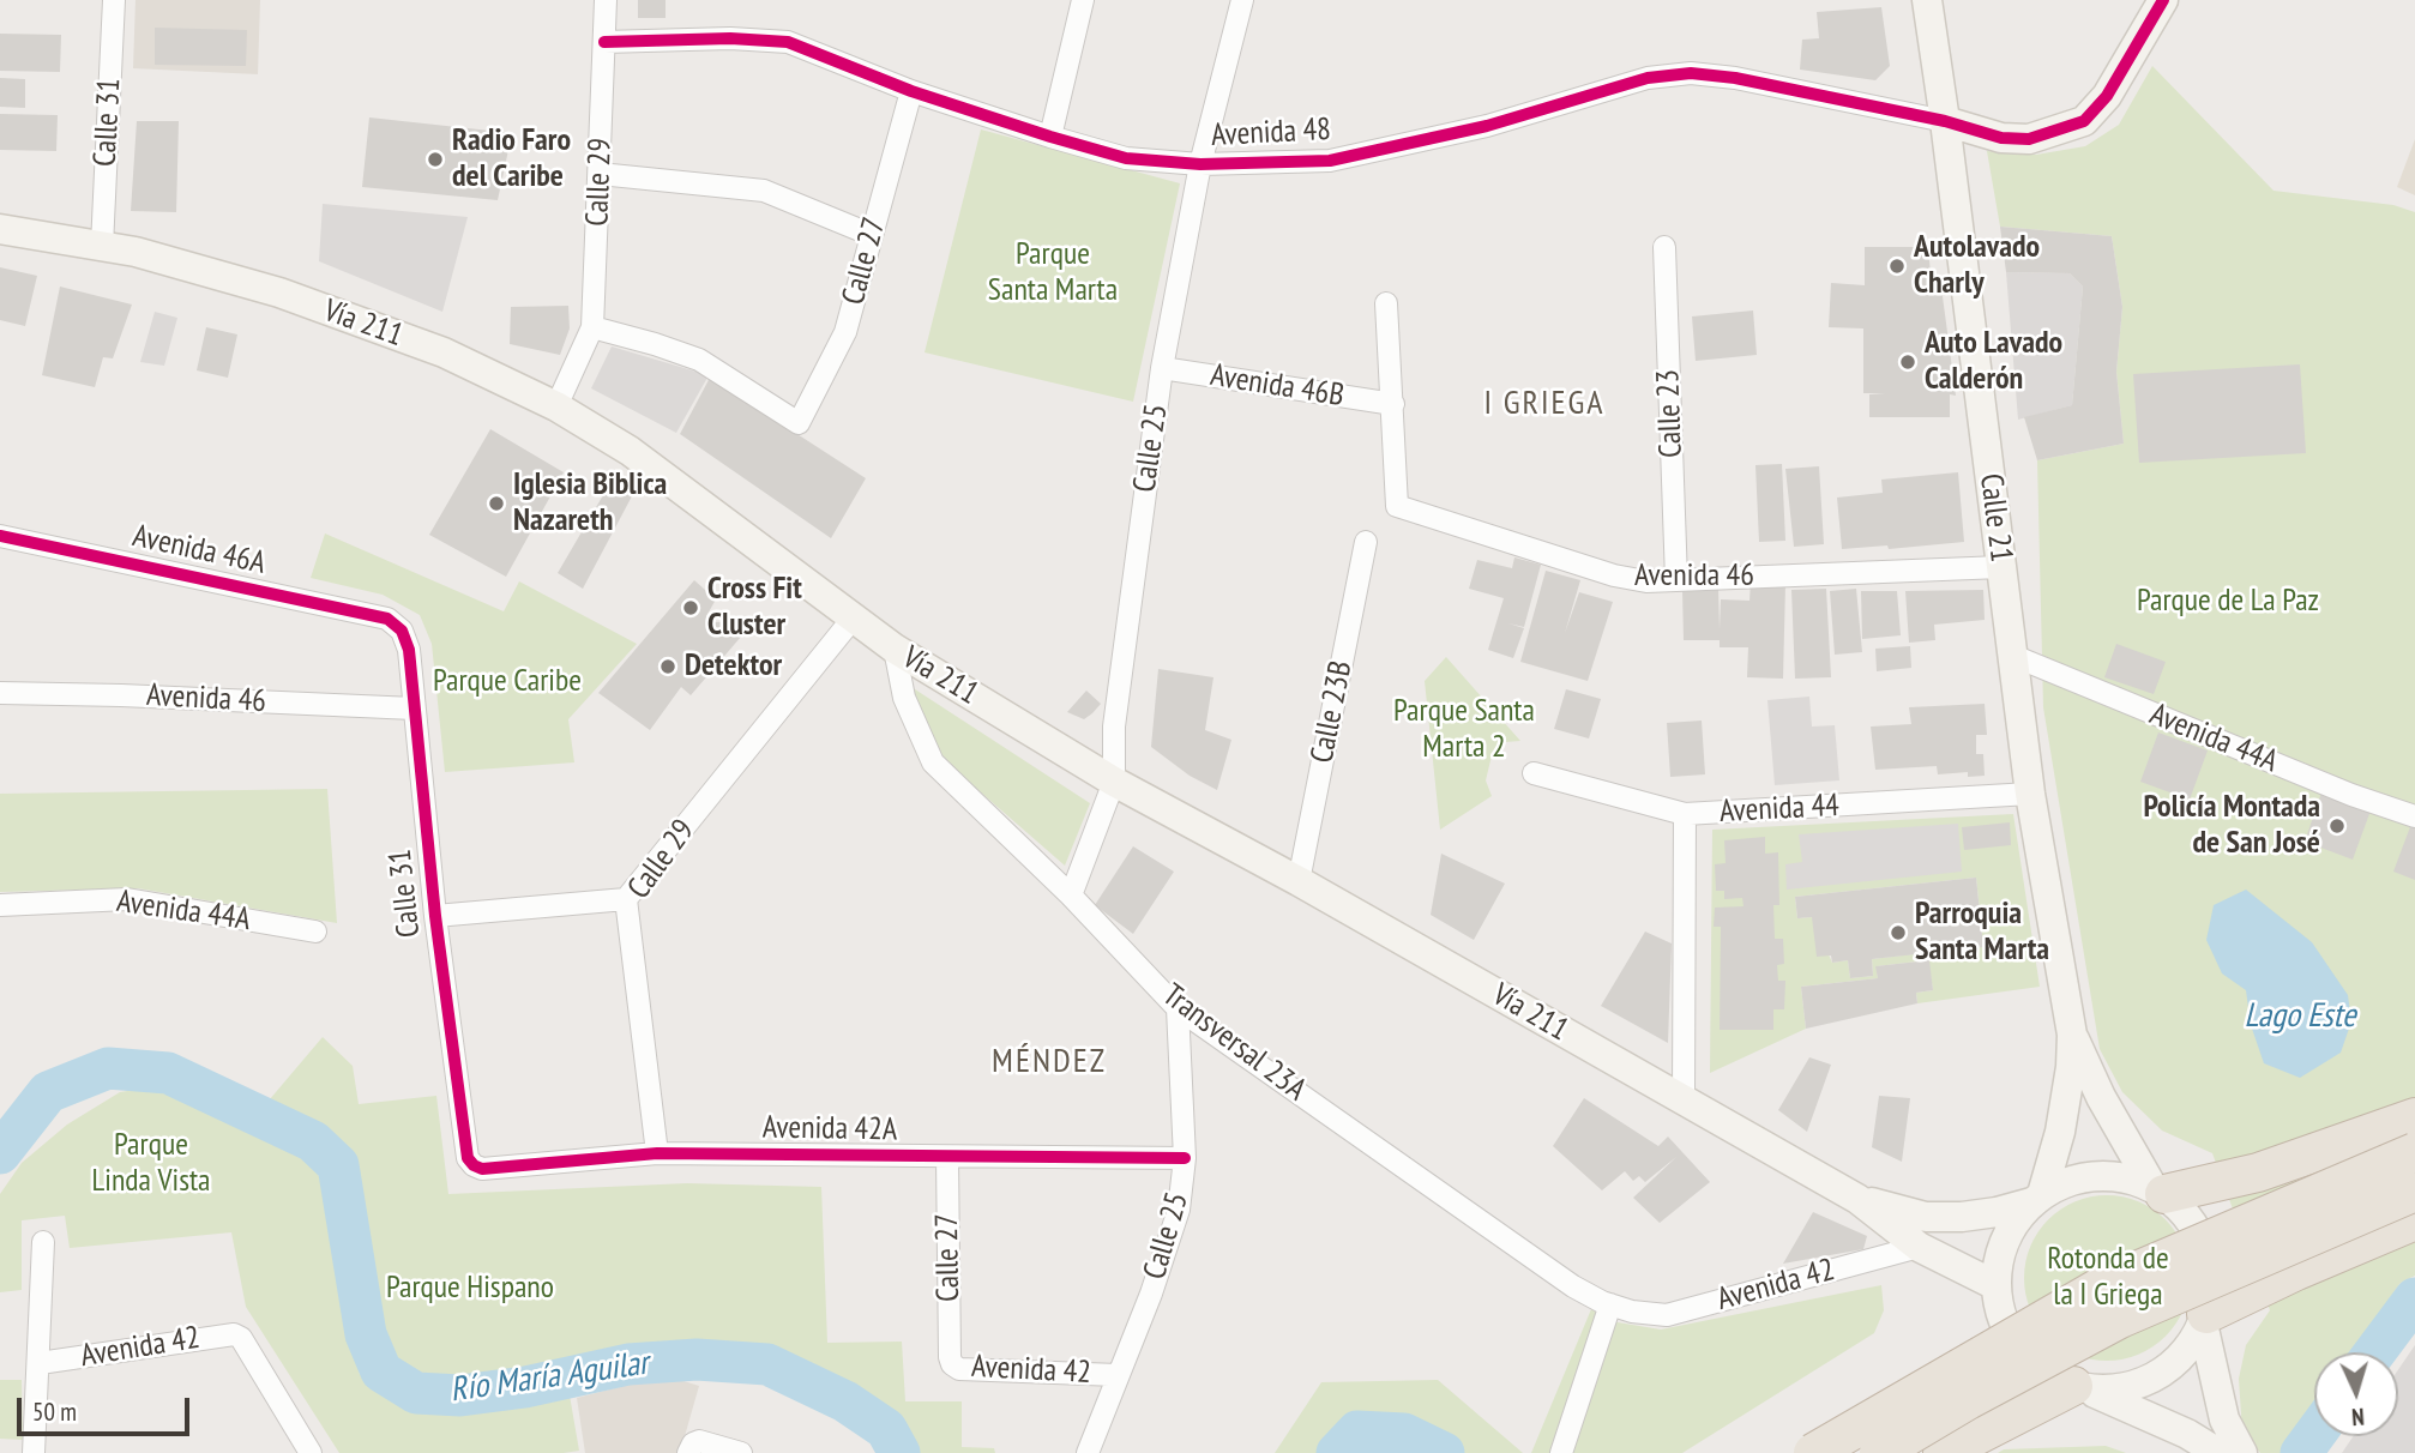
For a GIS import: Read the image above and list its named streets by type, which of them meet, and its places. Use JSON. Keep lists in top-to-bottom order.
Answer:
{
  "streets": {
    "main road": ["Vía 211", "Calle 21"],
    "street": [
      "Calle 31",
      "Avenida 48",
      "Calle 29",
      "Calle 27",
      "Avenida 46B",
      "Calle 23",
      "Calle 25",
      "Avenida 46A",
      "Avenida 46",
      "Calle 23B",
      "Avenida 44A",
      "Avenida 44",
      "Transversal 23A",
      "Avenida 42A",
      "Avenida 42"
    ]
  },
  "crossings": [
    ["Calle 31", "Vía 211"],
    ["Calle 31", "Avenida 46A"],
    ["Calle 31", "Avenida 46"],
    ["Calle 31", "Avenida 42A"],
    ["Avenida 48", "Calle 29"],
    ["Avenida 48", "Calle 27"],
    ["Avenida 48", "Calle 25"],
    ["Avenida 48", "Calle 21"],
    ["Calle 29", "Calle 27"],
    ["Calle 29", "Vía 211"],
    ["Calle 29", "Avenida 42A"],
    ["Calle 27", "Avenida 42A"],
    ["Calle 27", "Avenida 42"],
    ["Vía 211", "Calle 25"],
    ["Vía 211", "Calle 21"],
    ["Vía 211", "Calle 23B"],
    ["Vía 211", "Transversal 23A"],
    ["Vía 211", "Avenida 42"],
    ["Avenida 46B", "Calle 25"],
    ["Avenida 46B", "Avenida 46"],
    ["Calle 23", "Avenida 46"],
    ["Calle 25", "Transversal 23A"],
    ["Calle 25", "Avenida 42A"],
    ["Calle 25", "Avenida 42"],
    ["Calle 21", "Avenida 46"],
    ["Calle 21", "Avenida 44A"],
    ["Calle 21", "Avenida 44"],
    ["Transversal 23A", "Avenida 42"]
  ],
  "districts": ["I GRIEGA", "MÉNDEZ"],
  "water": ["Lago Este", "Río María Aguilar"],
  "parks": [
    "Parque Santa Marta",
    "Parque de La Paz",
    "Parque Caribe",
    "Parque Santa Marta 2",
    "Parque Linda Vista",
    "Rotonda de la I Griega",
    "Parque Hispano"
  ],
  "places": [
    "Radio Faro del Caribe",
    "Autolavado Charly",
    "Auto Lavado Calderón",
    "Iglesia Biblica Nazareth",
    "Cross Fit Cluster",
    "Detektor",
    "Policía Montada de San José",
    "Parroquia Santa Marta"
  ],
  "scale_bar": "50 m",
  "north": "bottom"
}
